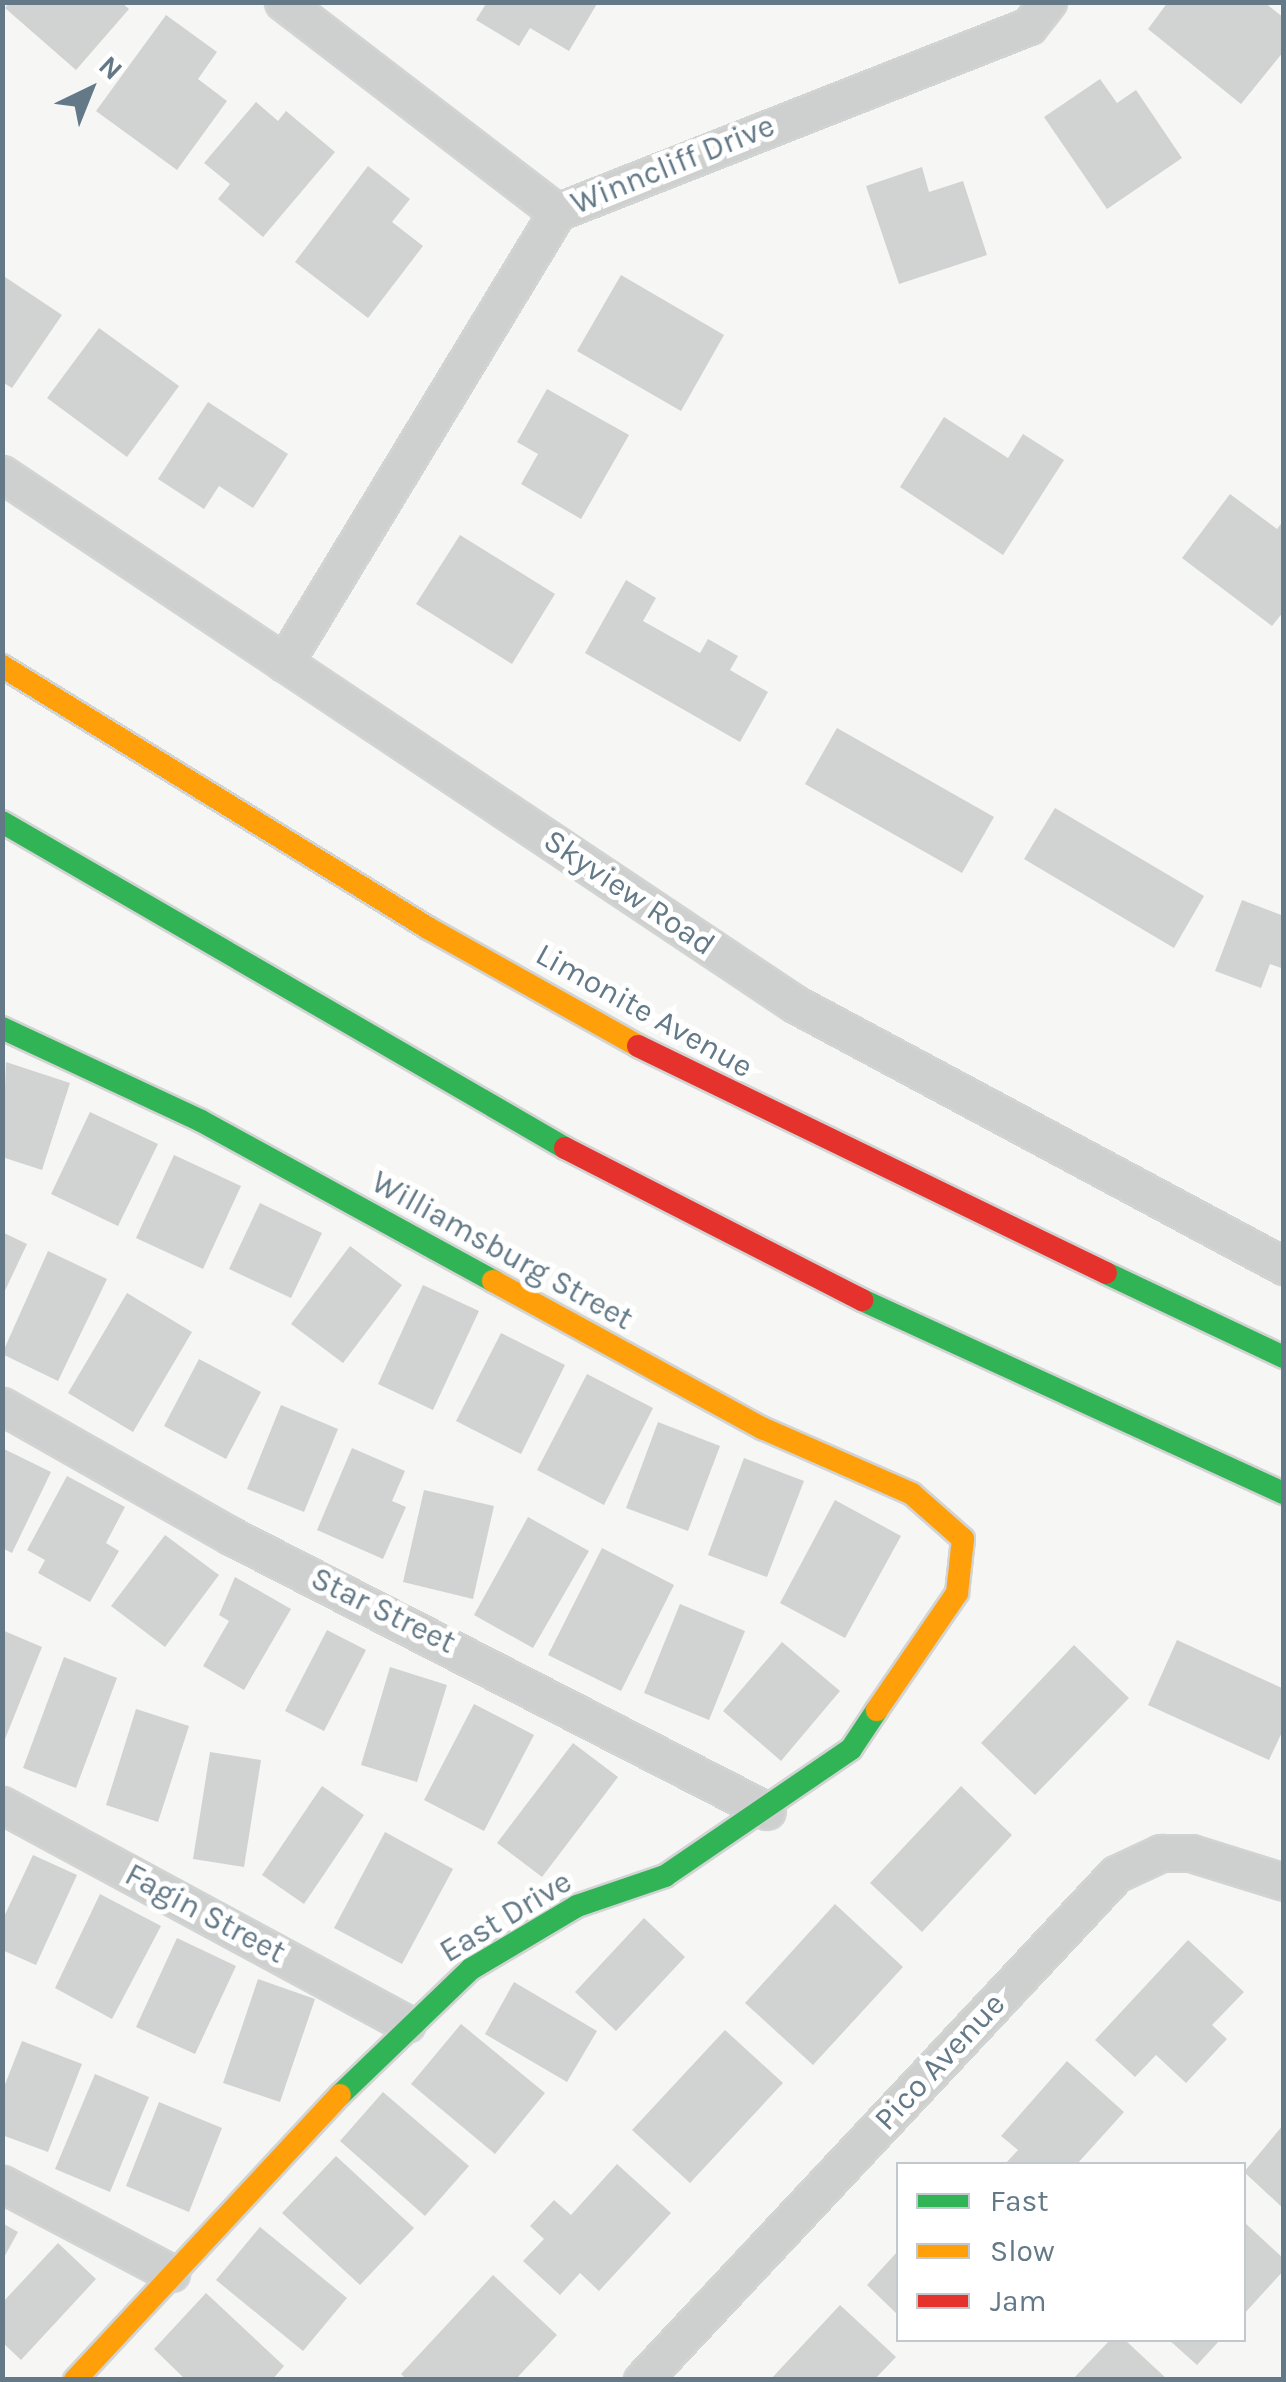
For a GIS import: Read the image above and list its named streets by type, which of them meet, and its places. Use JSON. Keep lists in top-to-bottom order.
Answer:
{
  "streets": {
    "main road": ["Limonite Avenue", "Williamsburg Street", "East Drive"],
    "street": [
      "Winncliff Drive",
      "Skyview Road",
      "Star Street",
      "Fagin Street",
      "Pico Avenue"
    ]
  },
  "crossings": [
    ["Winncliff Drive", "Skyview Road"],
    ["Williamsburg Street", "East Drive"],
    ["Star Street", "East Drive"],
    ["Fagin Street", "East Drive"]
  ],
  "legend": ["Fast", "Slow", "Jam"],
  "north": "top right"
}
